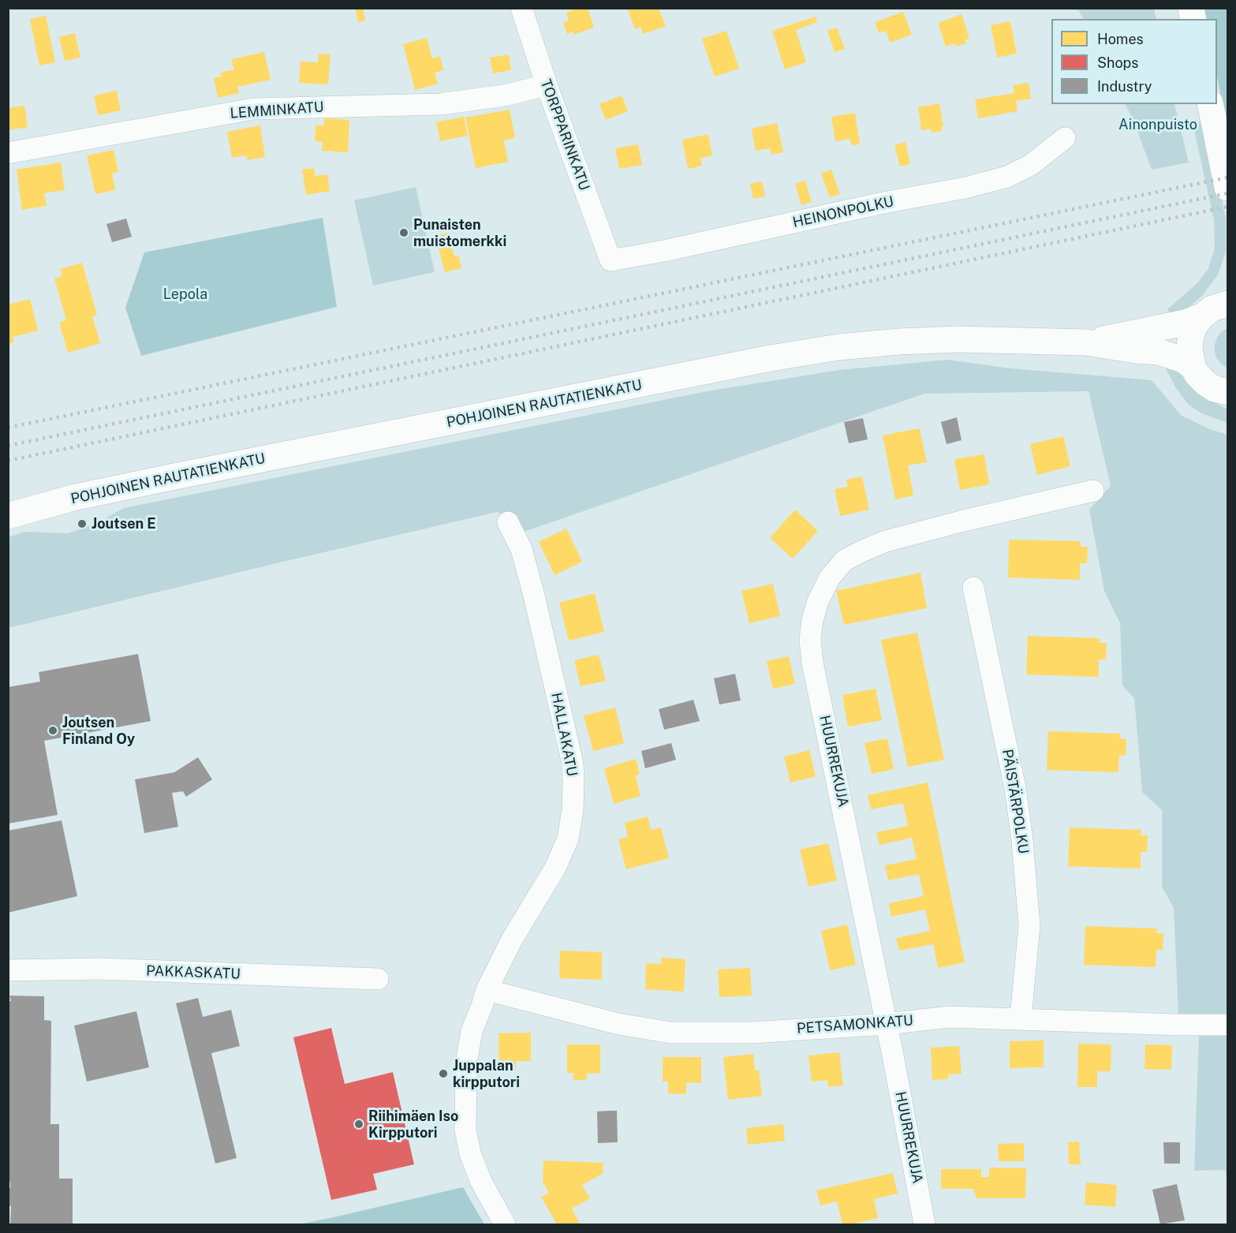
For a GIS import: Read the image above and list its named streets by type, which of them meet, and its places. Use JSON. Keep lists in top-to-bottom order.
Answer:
{
  "streets": {
    "street": [
      "LEMMINKATU",
      "TORPPARINKATU",
      "HEINONPOLKU",
      "POHJOINEN RAUTATIENKATU",
      "HALLAKATU",
      "HUURREKUJA",
      "PÄISTÄRPOLKU",
      "PAKKASKATU",
      "PETSAMONKATU"
    ]
  },
  "crossings": [
    ["LEMMINKATU", "TORPPARINKATU"],
    ["TORPPARINKATU", "HEINONPOLKU"],
    ["HALLAKATU", "PETSAMONKATU"],
    ["HUURREKUJA", "PETSAMONKATU"],
    ["PÄISTÄRPOLKU", "PETSAMONKATU"]
  ],
  "parks": ["Ainonpuisto", "Lepola"],
  "places": [
    "Punaisten muistomerkki",
    "Joutsen E",
    "Joutsen Finland Oy",
    "Juppalan kirpputori",
    "Riihimäen Iso Kirpputori"
  ],
  "legend": ["Homes", "Shops", "Industry"]
}
